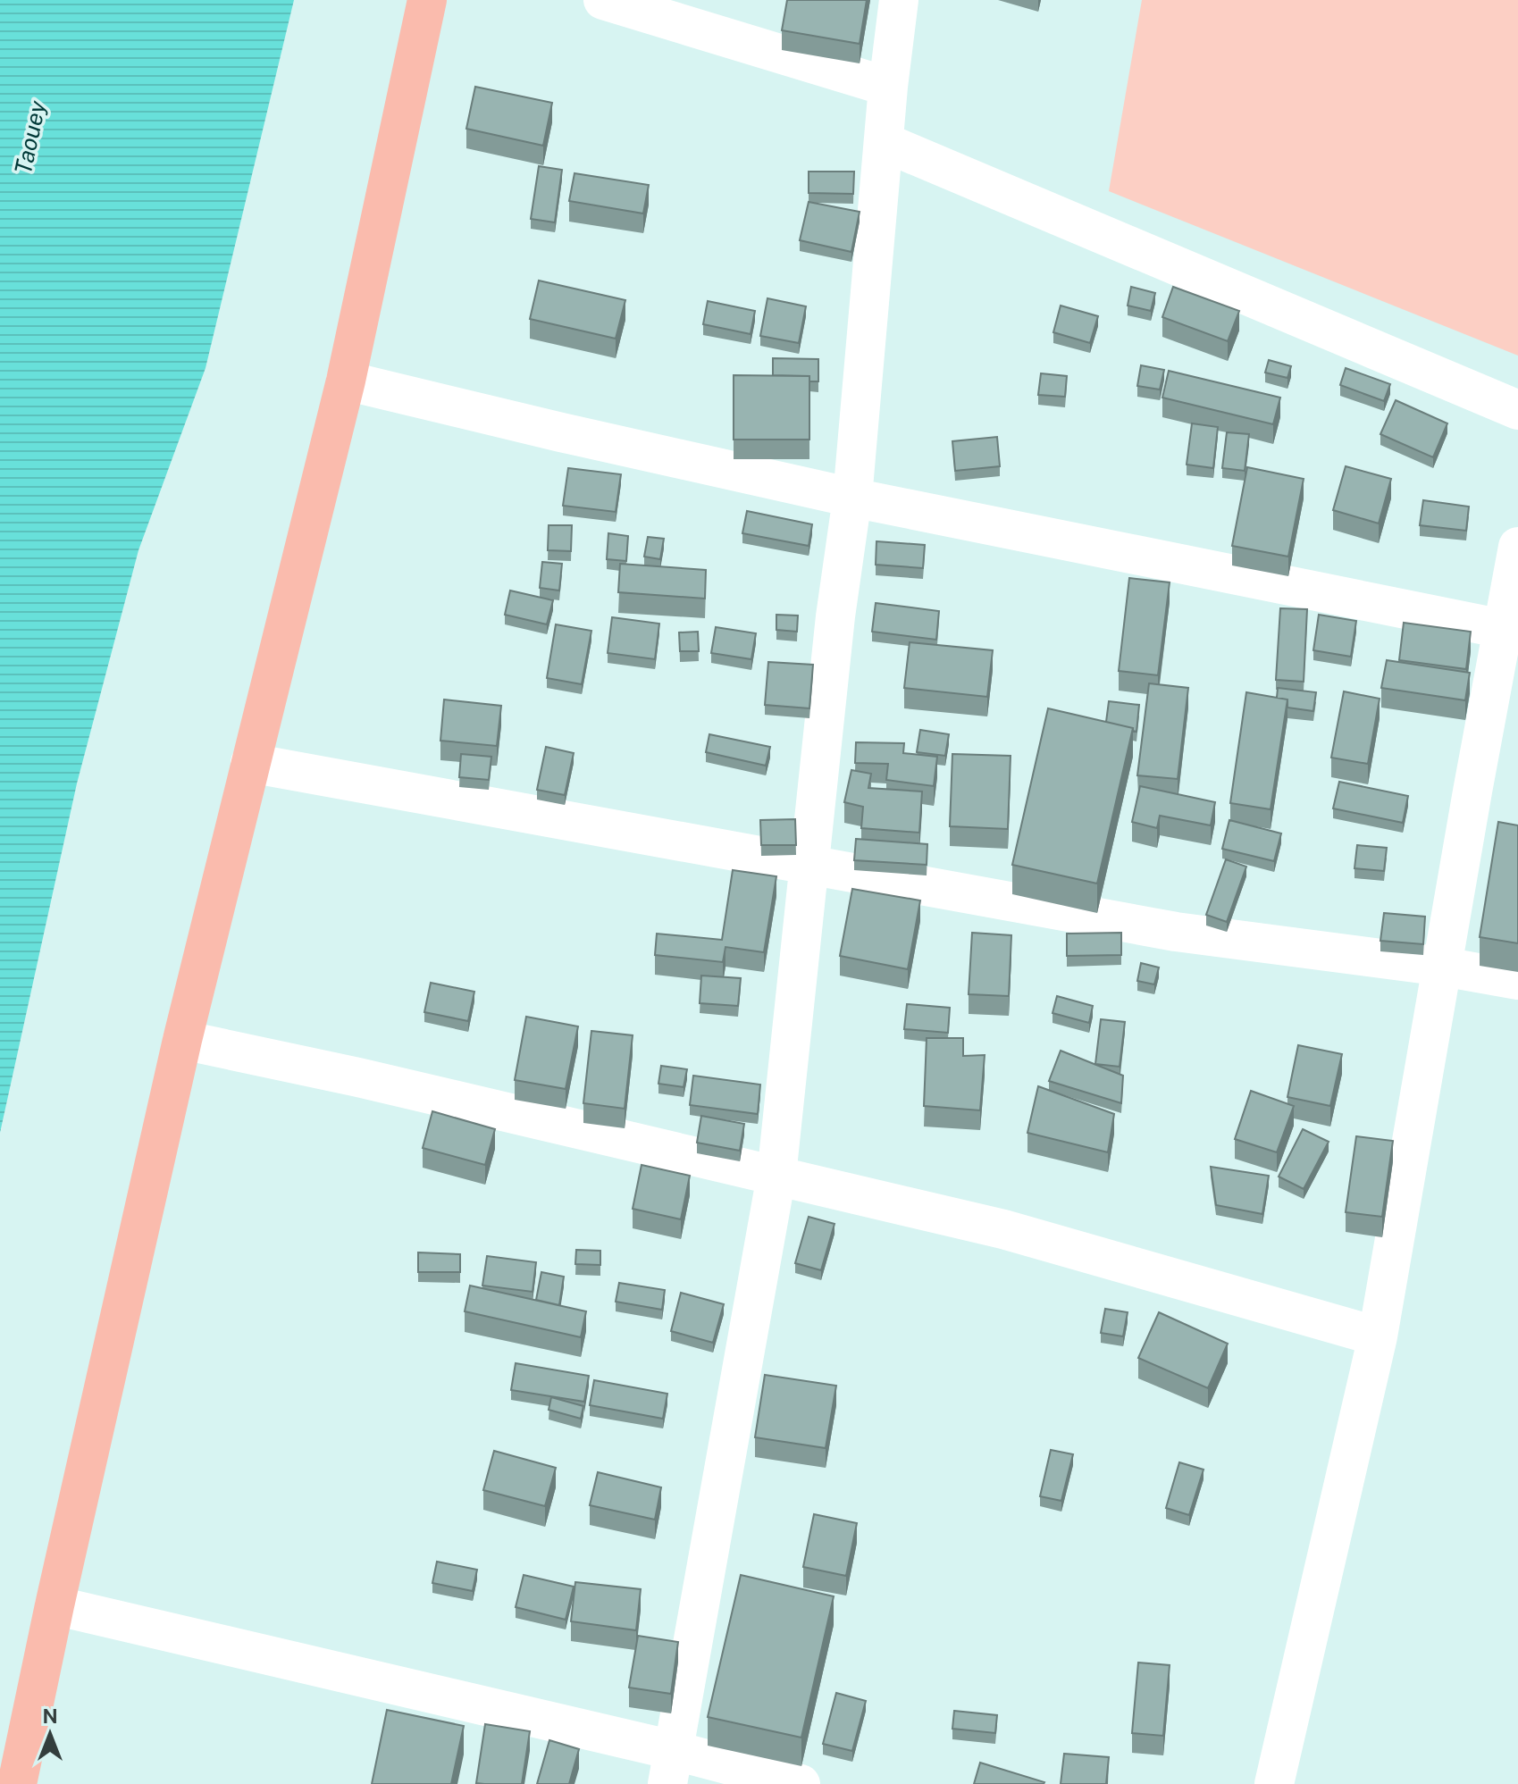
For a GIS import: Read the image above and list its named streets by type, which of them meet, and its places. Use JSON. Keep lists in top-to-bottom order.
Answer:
{
  "water": ["Taouey"],
  "north": "top"
}
